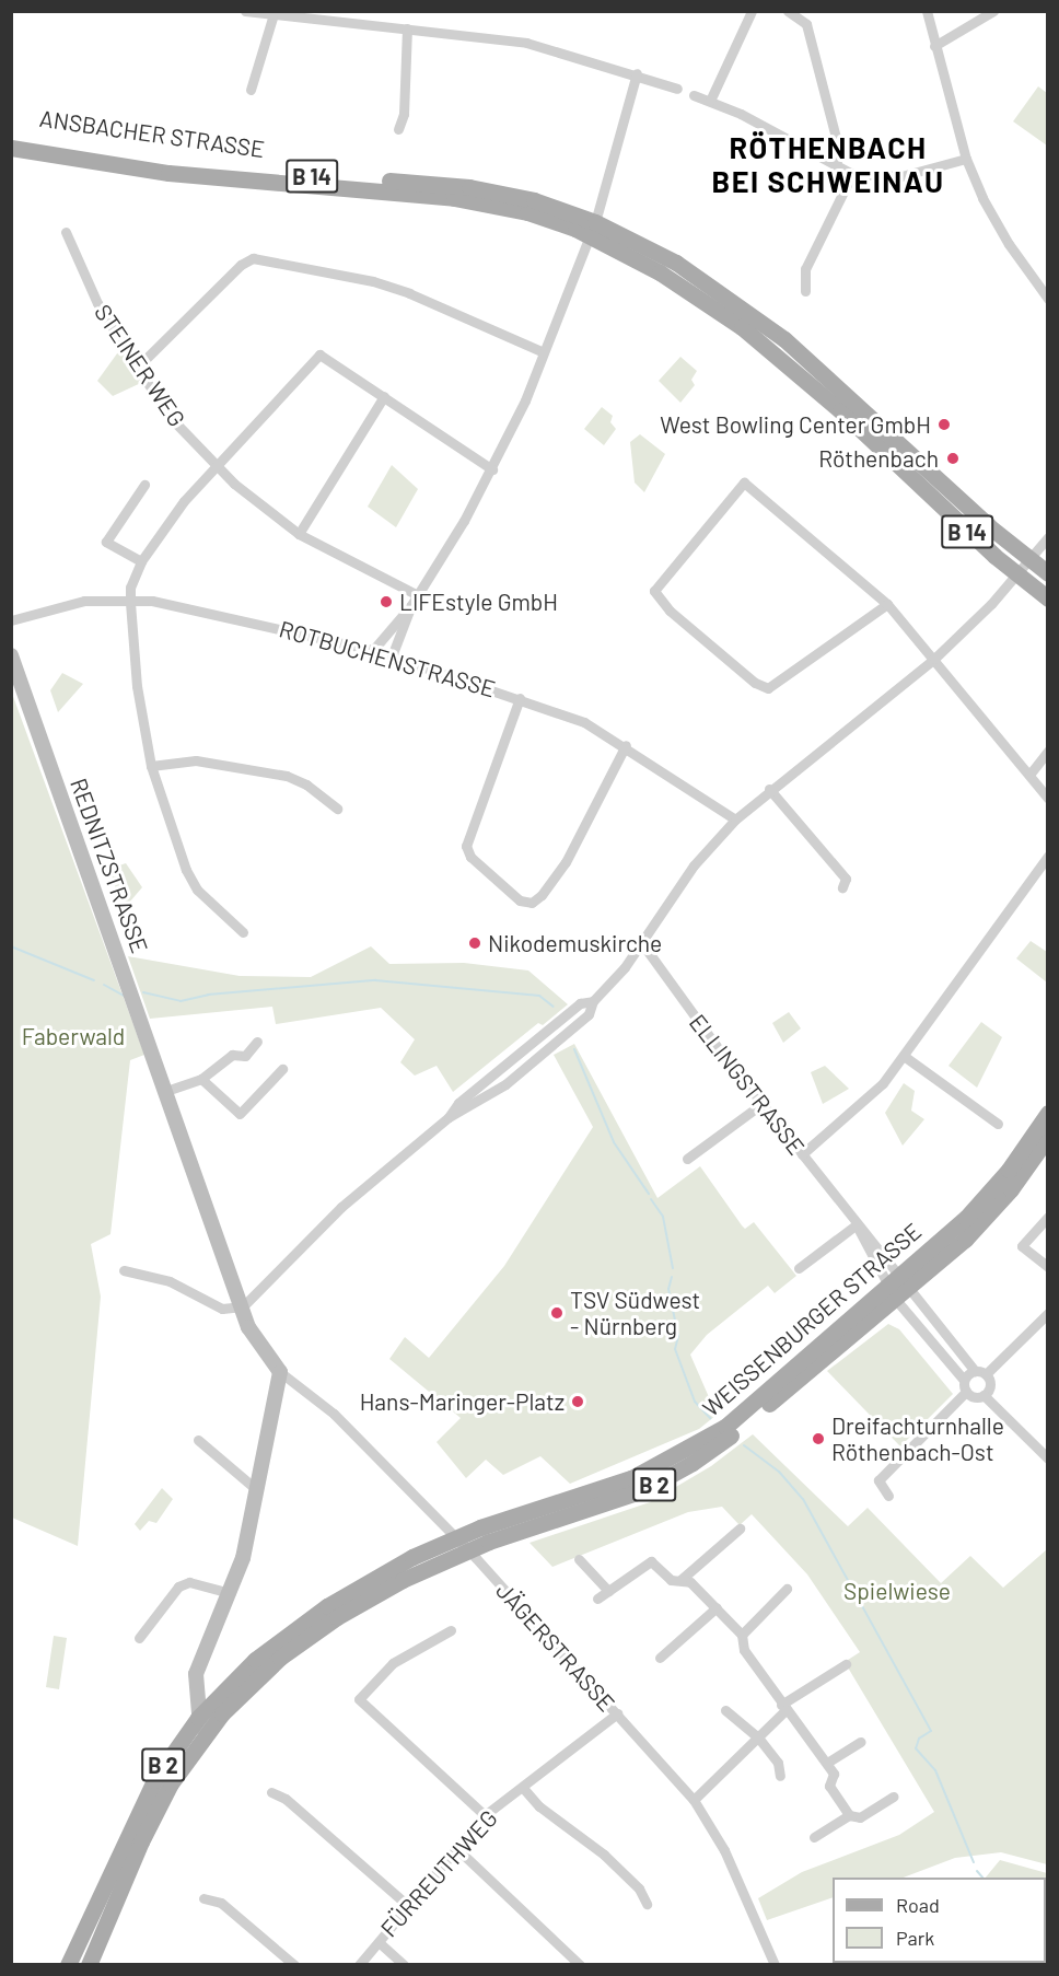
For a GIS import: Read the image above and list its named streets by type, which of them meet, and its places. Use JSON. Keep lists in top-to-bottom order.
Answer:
{
  "streets": {
    "main road": [
      "ANSBACHER STRASSE",
      "B 14",
      "REDNITZSTRASSE",
      "WEISSENBURGER STRASSE",
      "B 2"
    ],
    "street": [
      "STEINER WEG",
      "ROTBUCHENSTRASSE",
      "ELLINGSTRASSE",
      "JÄGERSTRASSE",
      "FÜRREUTHWEG"
    ]
  },
  "crossings": [
    ["REDNITZSTRASSE", "JÄGERSTRASSE"],
    ["ELLINGSTRASSE", "WEISSENBURGER STRASSE"],
    ["WEISSENBURGER STRASSE", "JÄGERSTRASSE"],
    ["JÄGERSTRASSE", "FÜRREUTHWEG"]
  ],
  "districts": ["RÖTHENBACH BEI SCHWEINAU"],
  "parks": ["Faberwald", "Spielwiese"],
  "places": [
    "West Bowling Center GmbH",
    "Röthenbach",
    "LIFEstyle GmbH",
    "Nikodemuskirche",
    "TSV Südwest - Nürnberg",
    "Hans-Maringer-Platz",
    "Dreifachturnhalle Röthenbach-Ost"
  ],
  "legend": ["Road", "Park"]
}
